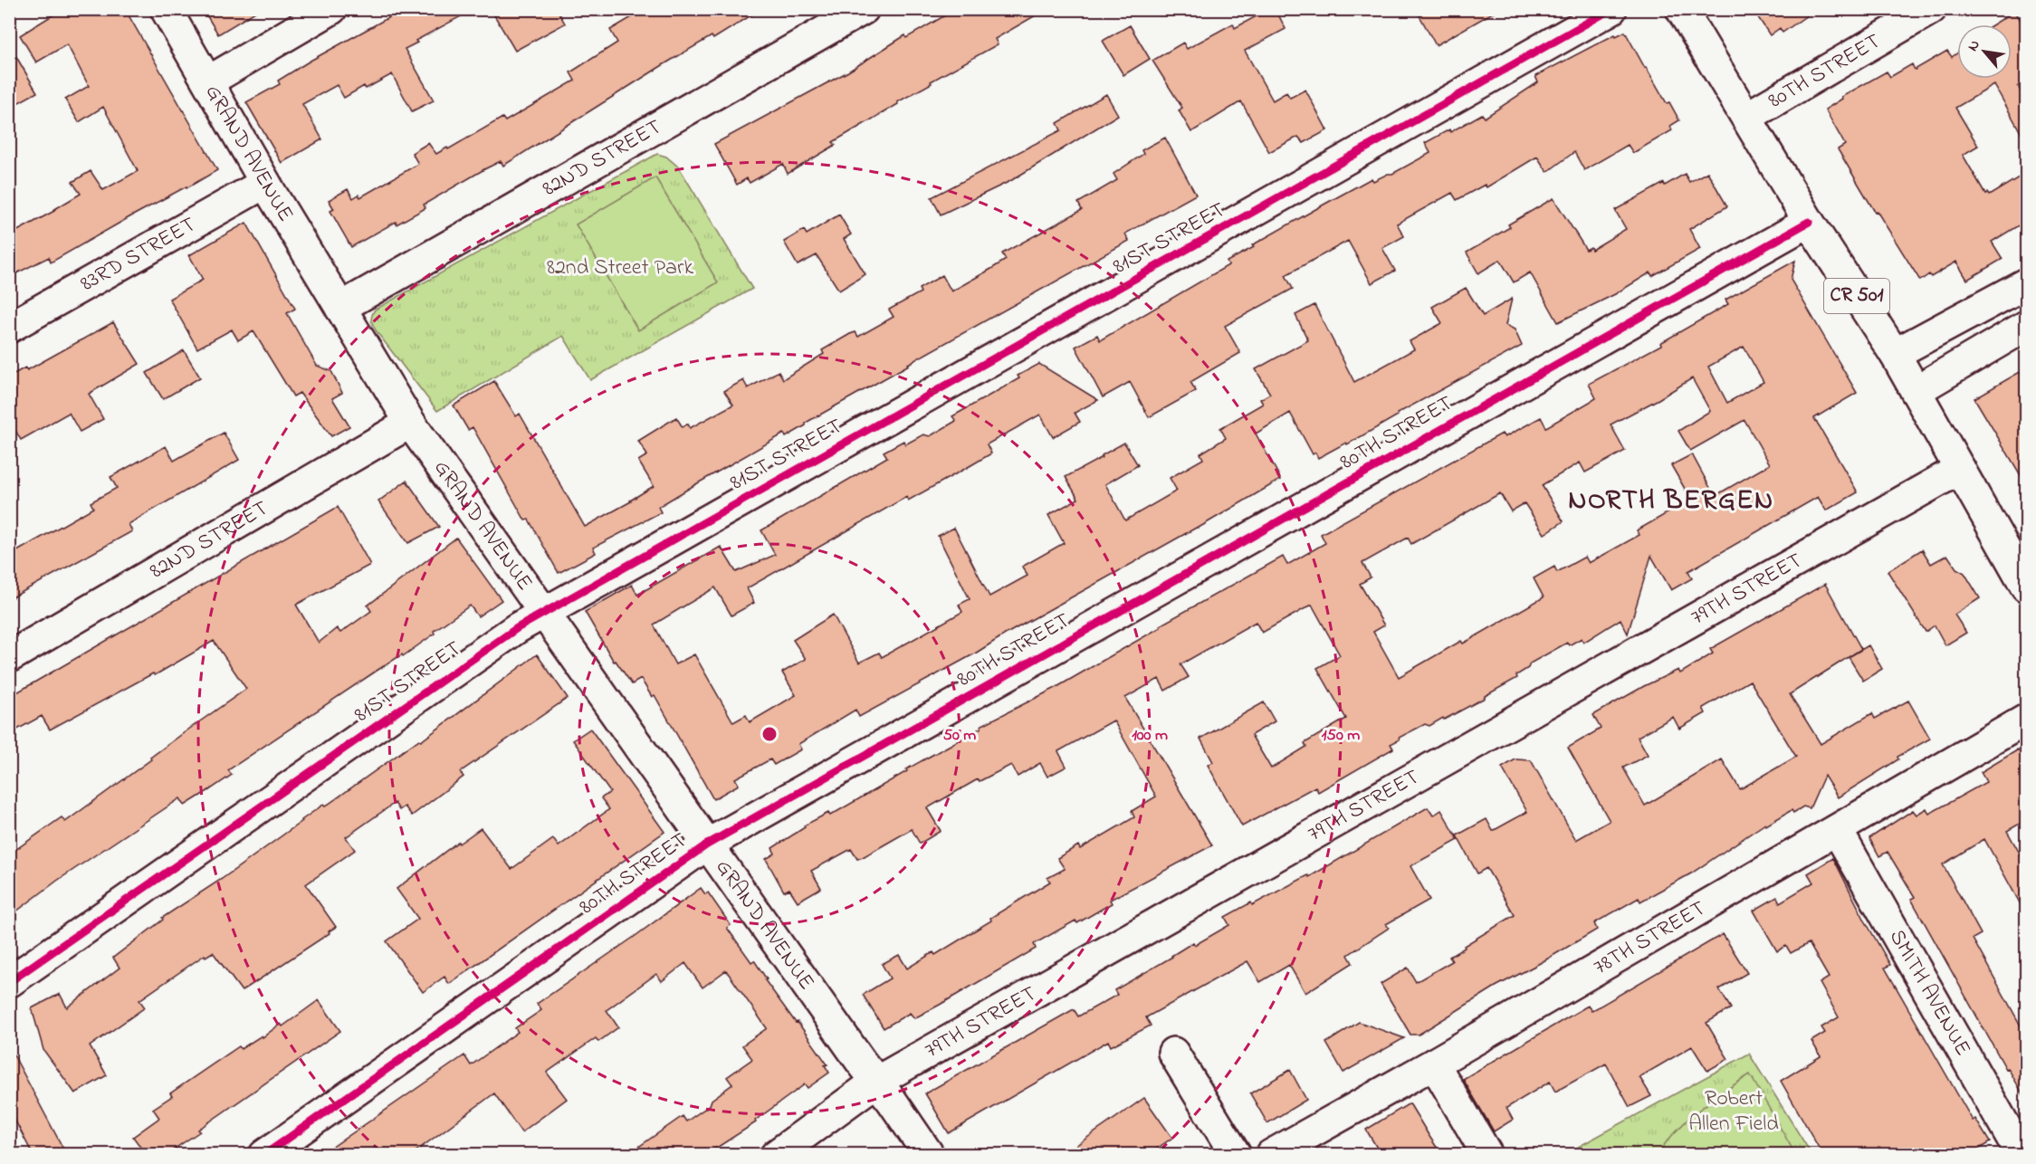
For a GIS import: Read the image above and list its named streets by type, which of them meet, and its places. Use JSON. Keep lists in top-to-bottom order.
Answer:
{
  "streets": {
    "street": [
      "80TH STREET",
      "GRAND AVENUE",
      "82ND STREET",
      "81ST STREET",
      "83RD STREET",
      "CR 501",
      "79TH STREET",
      "78TH STREET",
      "SMITH AVENUE"
    ]
  },
  "crossings": [
    ["80TH STREET", "GRAND AVENUE"],
    ["80TH STREET", "CR 501"],
    ["GRAND AVENUE", "82ND STREET"],
    ["GRAND AVENUE", "81ST STREET"],
    ["GRAND AVENUE", "83RD STREET"],
    ["GRAND AVENUE", "79TH STREET"],
    ["CR 501", "79TH STREET"],
    ["78TH STREET", "SMITH AVENUE"]
  ],
  "districts": ["NORTH BERGEN"],
  "parks": ["82nd Street Park", "Robert Allen Field"],
  "north": "top left",
  "rings": ["50 m", "100 m", "150 m"]
}
